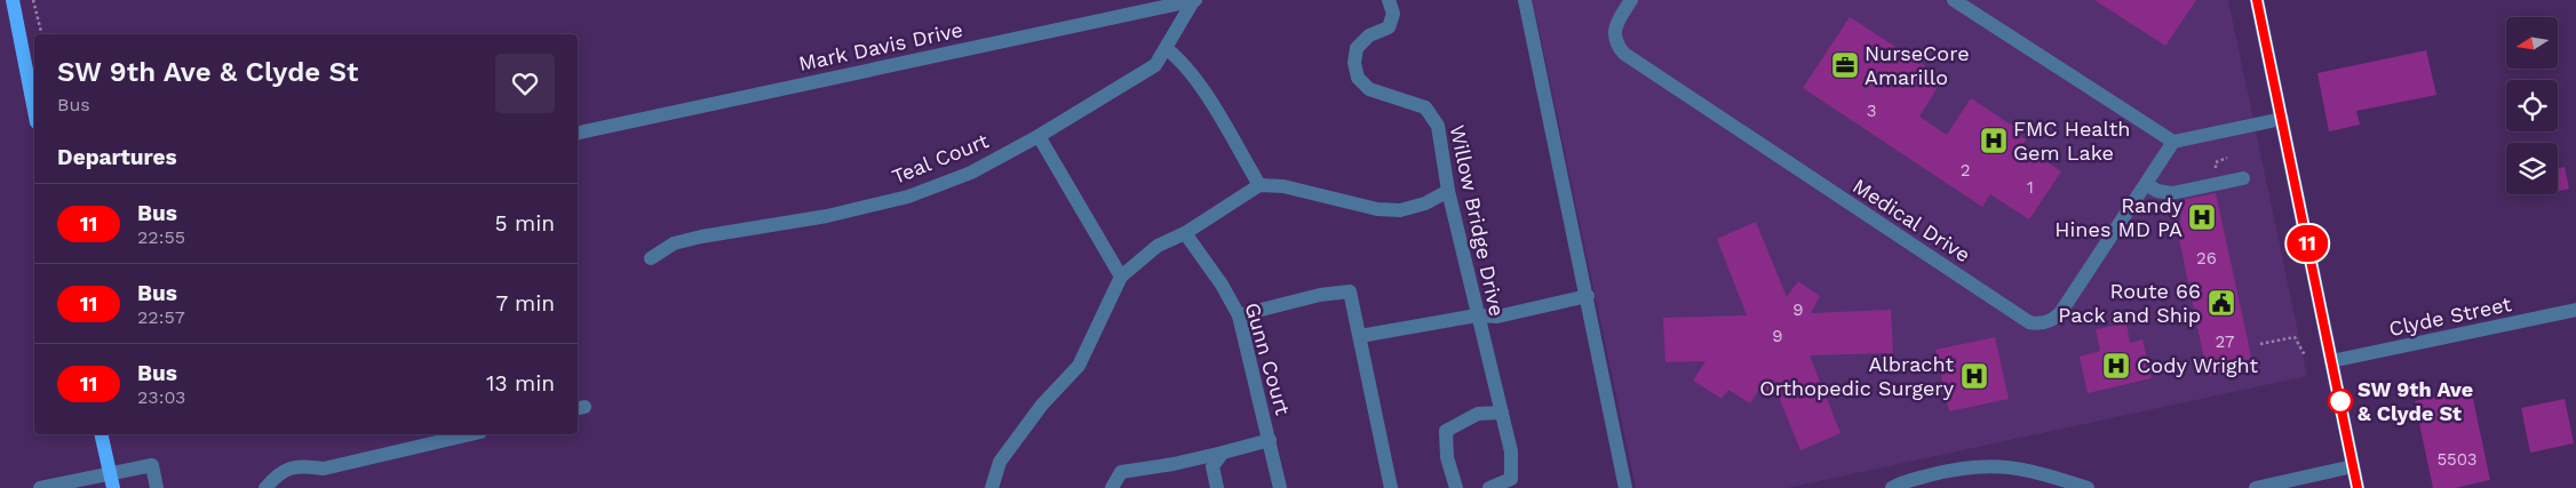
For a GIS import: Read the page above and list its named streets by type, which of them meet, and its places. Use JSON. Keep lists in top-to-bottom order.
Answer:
{
  "streets": {
    "street": [
      "Mark Davis Drive",
      "Teal Court",
      "Willow Bridge Drive",
      "Medical Drive",
      "Clyde Street",
      "Gunn Court"
    ]
  },
  "crossings": [
    ["Mark Davis Drive", "Teal Court"]
  ],
  "places": {
    "office": ["NurseCore Amarillo"],
    "hospital": [
      "FMC Health Gem Lake",
      "Randy Hines MD PA",
      "Cody Wright",
      "Albracht Orthopedic Surgery"
    ],
    "public building": ["Route 66 Pack and Ship"],
    "other": ["SW 9th Ave & Clyde St"]
  },
  "lines": ["bus line 11"],
  "house_numbers": [
    "3",
    "2",
    "1",
    "26",
    "9",
    "9",
    "27",
    "5503"
  ],
  "north": "left",
  "page": {
    "on_map": "11",
    "heading": [
      ["SW 9th Ave & Clyde St", "Bus"],
      "Departures"
    ],
    "list": [
      {
        "mark": "11",
        "name": "Bus",
        "note": "22:55",
        "value": "5 min"
      },
      {
        "mark": "11",
        "name": "Bus",
        "note": "22:57",
        "value": "7 min"
      },
      {
        "mark": "11",
        "name": "Bus",
        "note": "23:03",
        "value": "13 min"
      }
    ]
  }
}
